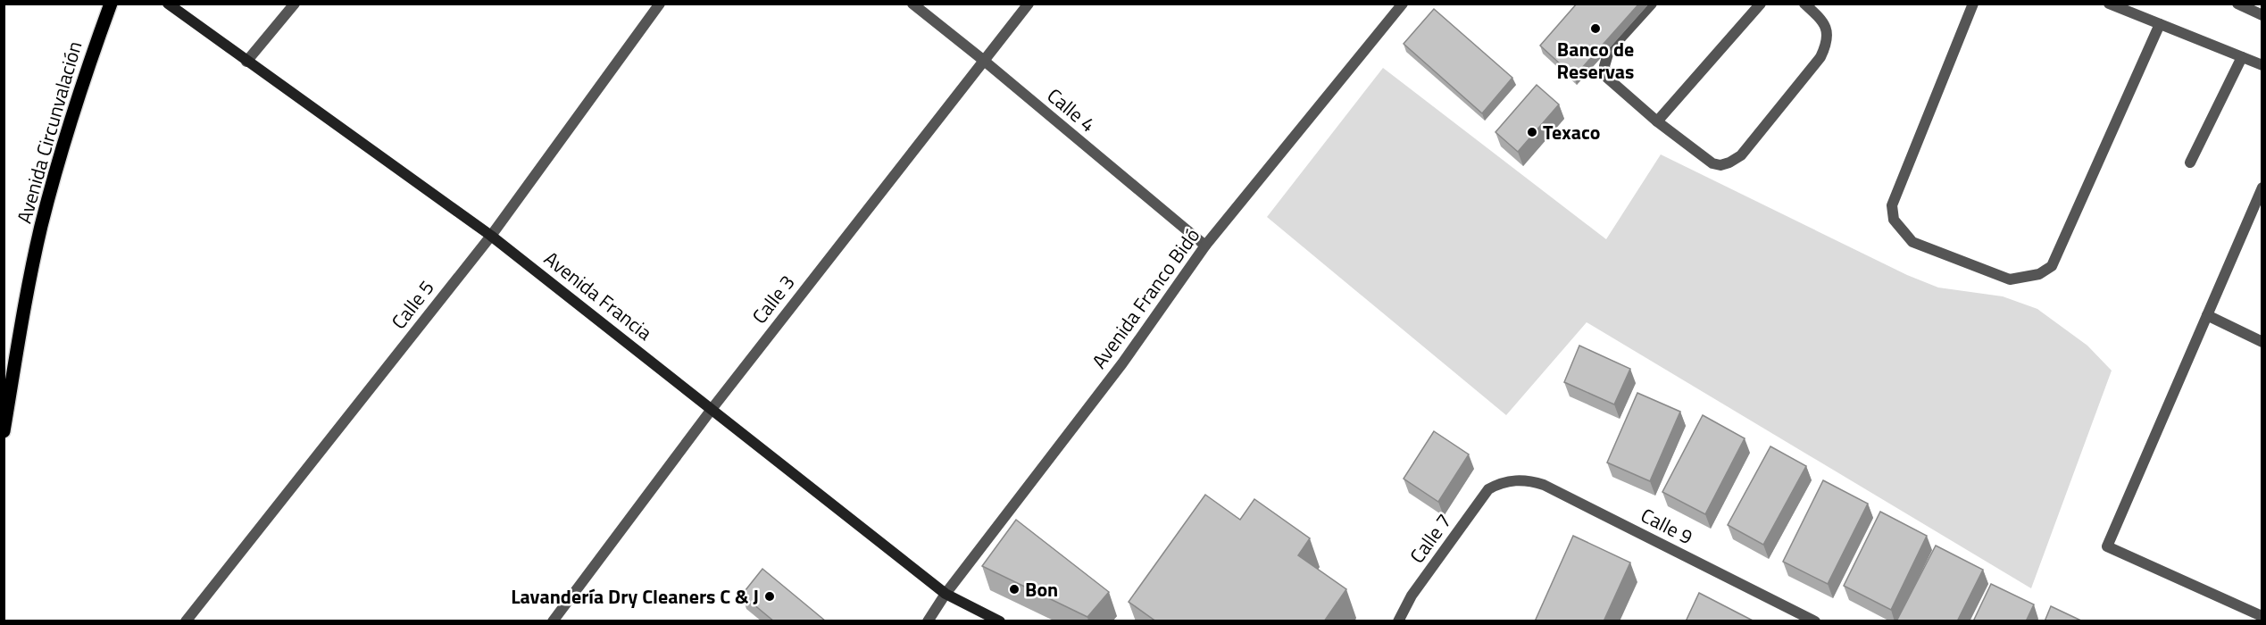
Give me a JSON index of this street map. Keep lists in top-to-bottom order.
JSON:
{
  "streets": {
    "main road": ["Avenida Circunvalación", "Avenida Francia"],
    "street": [
      "Calle 4",
      "Avenida Franco Bidó",
      "Calle 3",
      "Calle 5",
      "Calle 9",
      "Calle 7"
    ]
  },
  "crossings": [
    ["Calle 4", "Avenida Franco Bidó"],
    ["Calle 4", "Calle 3"],
    ["Avenida Francia", "Avenida Franco Bidó"],
    ["Avenida Francia", "Calle 3"],
    ["Avenida Francia", "Calle 5"],
    ["Calle 9", "Calle 7"]
  ],
  "places": [
    "Banco de Reservas",
    "Texaco",
    "Bon",
    "Lavandería Dry Cleaners C & J"
  ]
}
